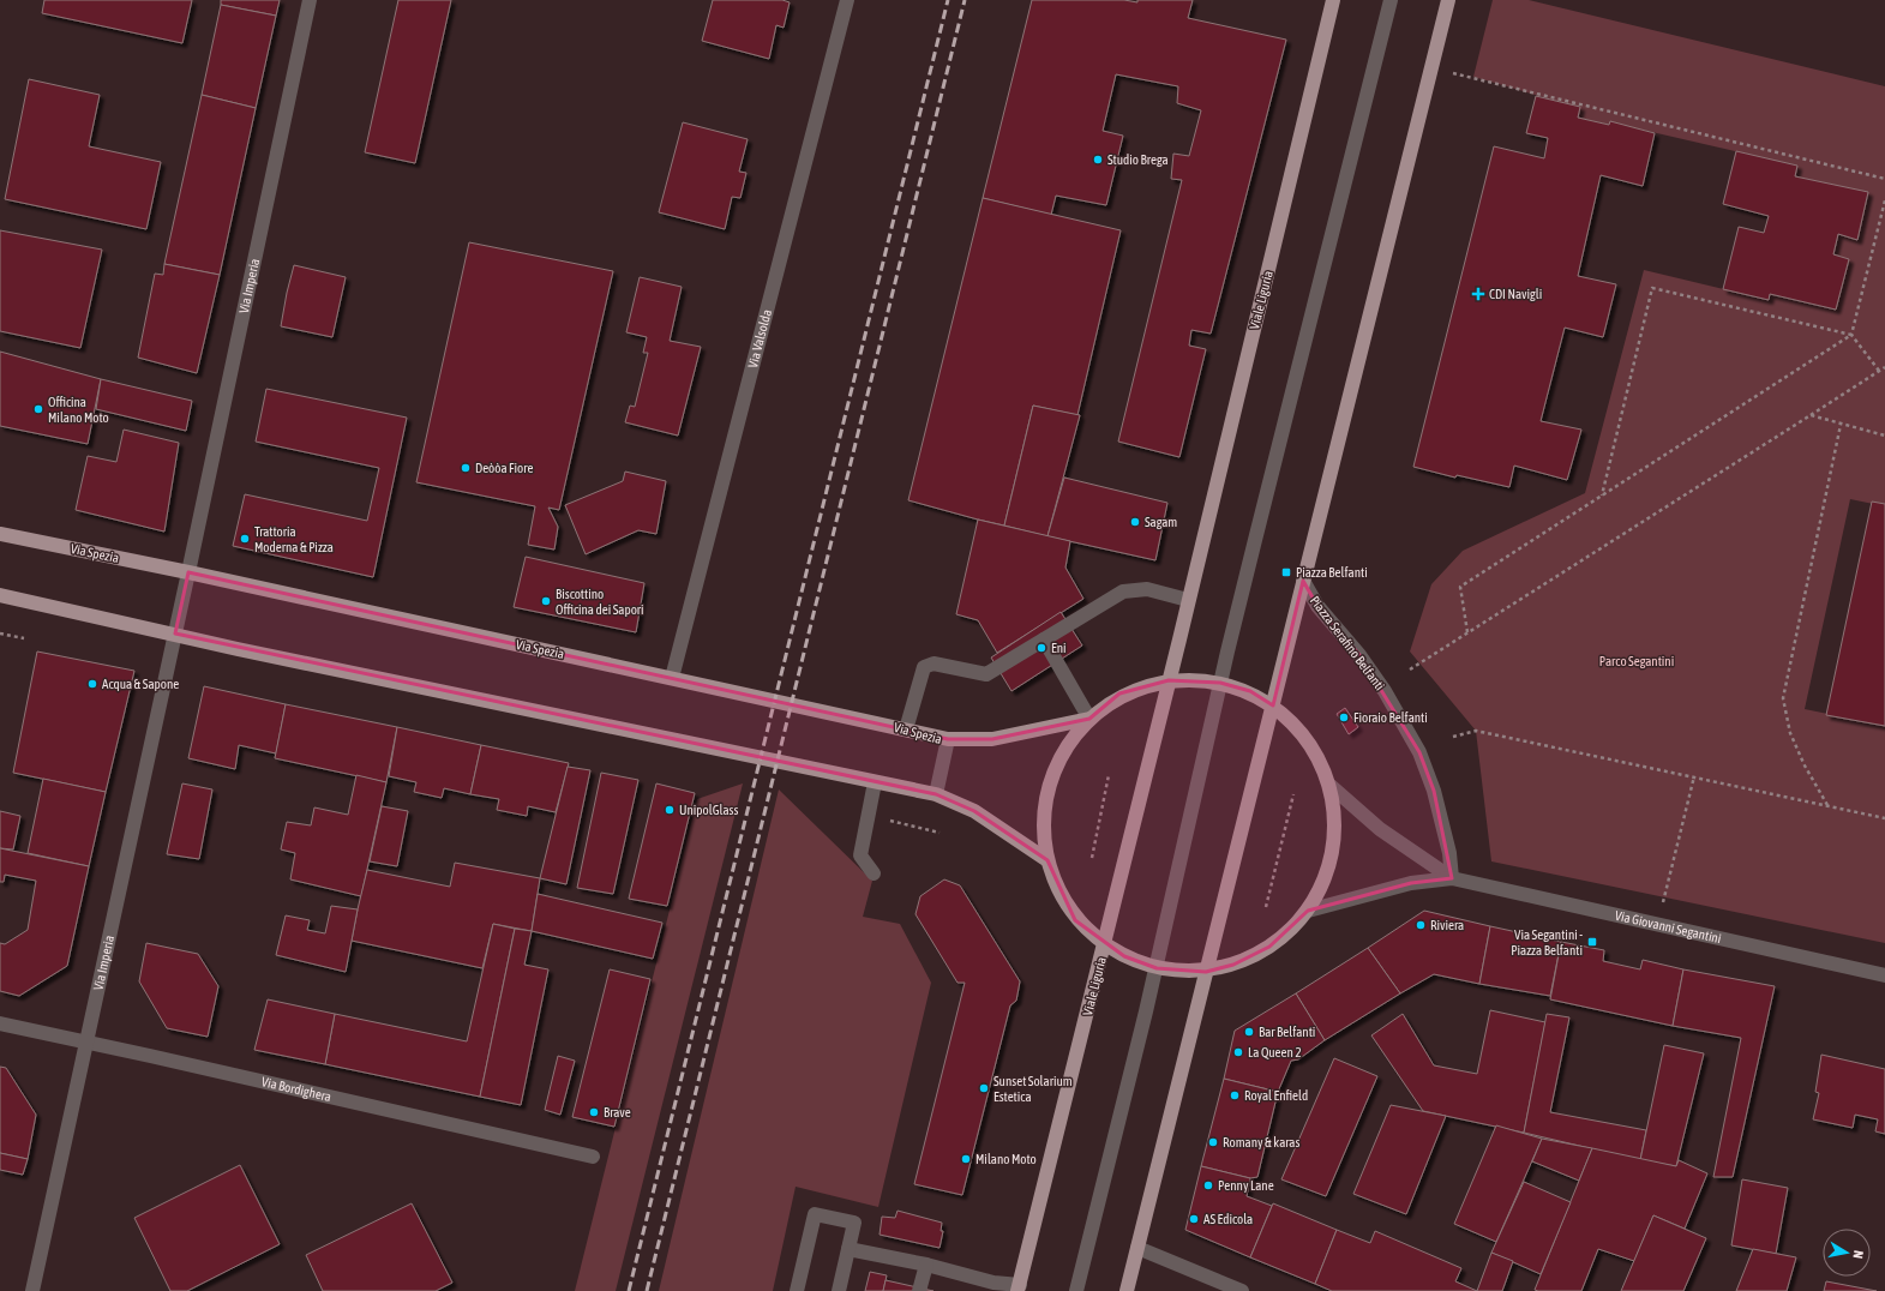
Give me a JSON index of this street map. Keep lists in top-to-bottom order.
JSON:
{
  "streets": {
    "main road": ["Viale Liguria", "Via Spezia", "Piazza Serafino Belfanti"],
    "street": [
      "Via Imperia",
      "Via Valsolda",
      "Via Giovanni Segantini",
      "Via Bordighera"
    ]
  },
  "crossings": [
    ["Via Imperia", "Via Spezia"],
    ["Via Imperia", "Via Bordighera"],
    ["Via Valsolda", "Via Spezia"],
    ["Piazza Serafino Belfanti", "Via Giovanni Segantini"]
  ],
  "parks": ["Parco Segantini"],
  "places": {
    "other": [
      "Studio Brega",
      "Officina Milano Moto",
      "Deòòa Fiore",
      "Sagam",
      "Trattoria Moderna & Pizza",
      "Biscottino Officina dei Sapori",
      "Eni",
      "Acqua & Sapone",
      "Fioraio Belfanti",
      "UnipolGlass",
      "Riviera",
      "Bar Belfanti",
      "La Queen 2",
      "Sunset Solarium Estetica",
      "Royal Enfield",
      "Brave",
      "Romany & karas",
      "Milano Moto",
      "Penny Lane",
      "AS Edicola"
    ],
    "health": ["CDI Navigli"],
    "transit": ["Piazza Belfanti", "Via Segantini - Piazza Belfanti"]
  },
  "north": "right"
}
